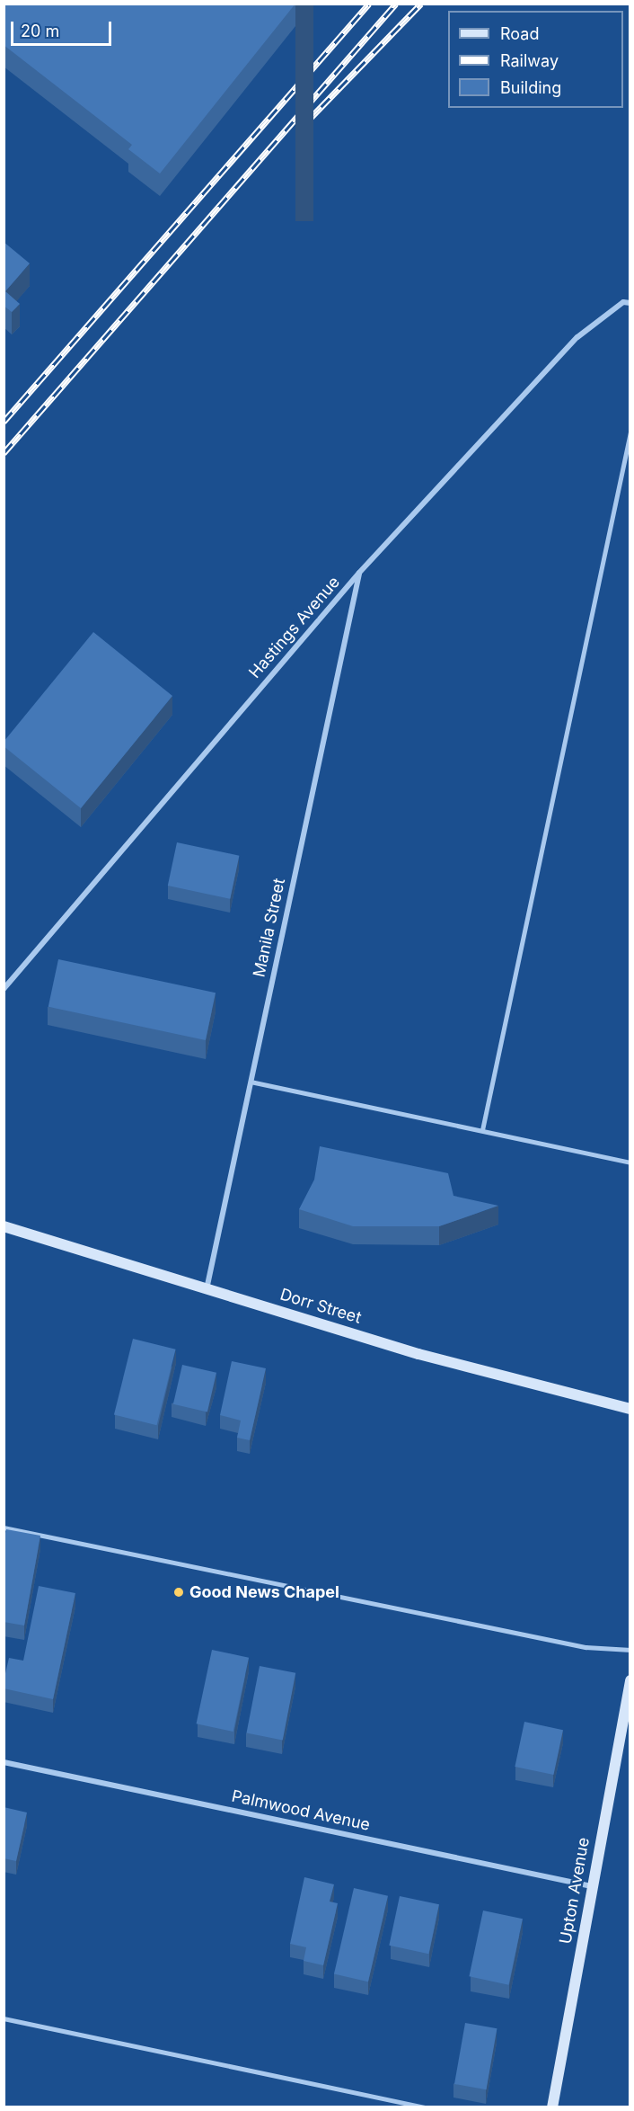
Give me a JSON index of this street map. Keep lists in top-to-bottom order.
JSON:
{
  "streets": {
    "main road": ["Dorr Street", "Upton Avenue"],
    "street": ["Hastings Avenue", "Manila Street", "Palmwood Avenue"]
  },
  "crossings": [
    ["Hastings Avenue", "Manila Street"],
    ["Manila Street", "Dorr Street"],
    ["Palmwood Avenue", "Upton Avenue"]
  ],
  "places": ["Good News Chapel"],
  "legend": ["Road", "Railway", "Building"],
  "scale_bar": "20 m"
}
